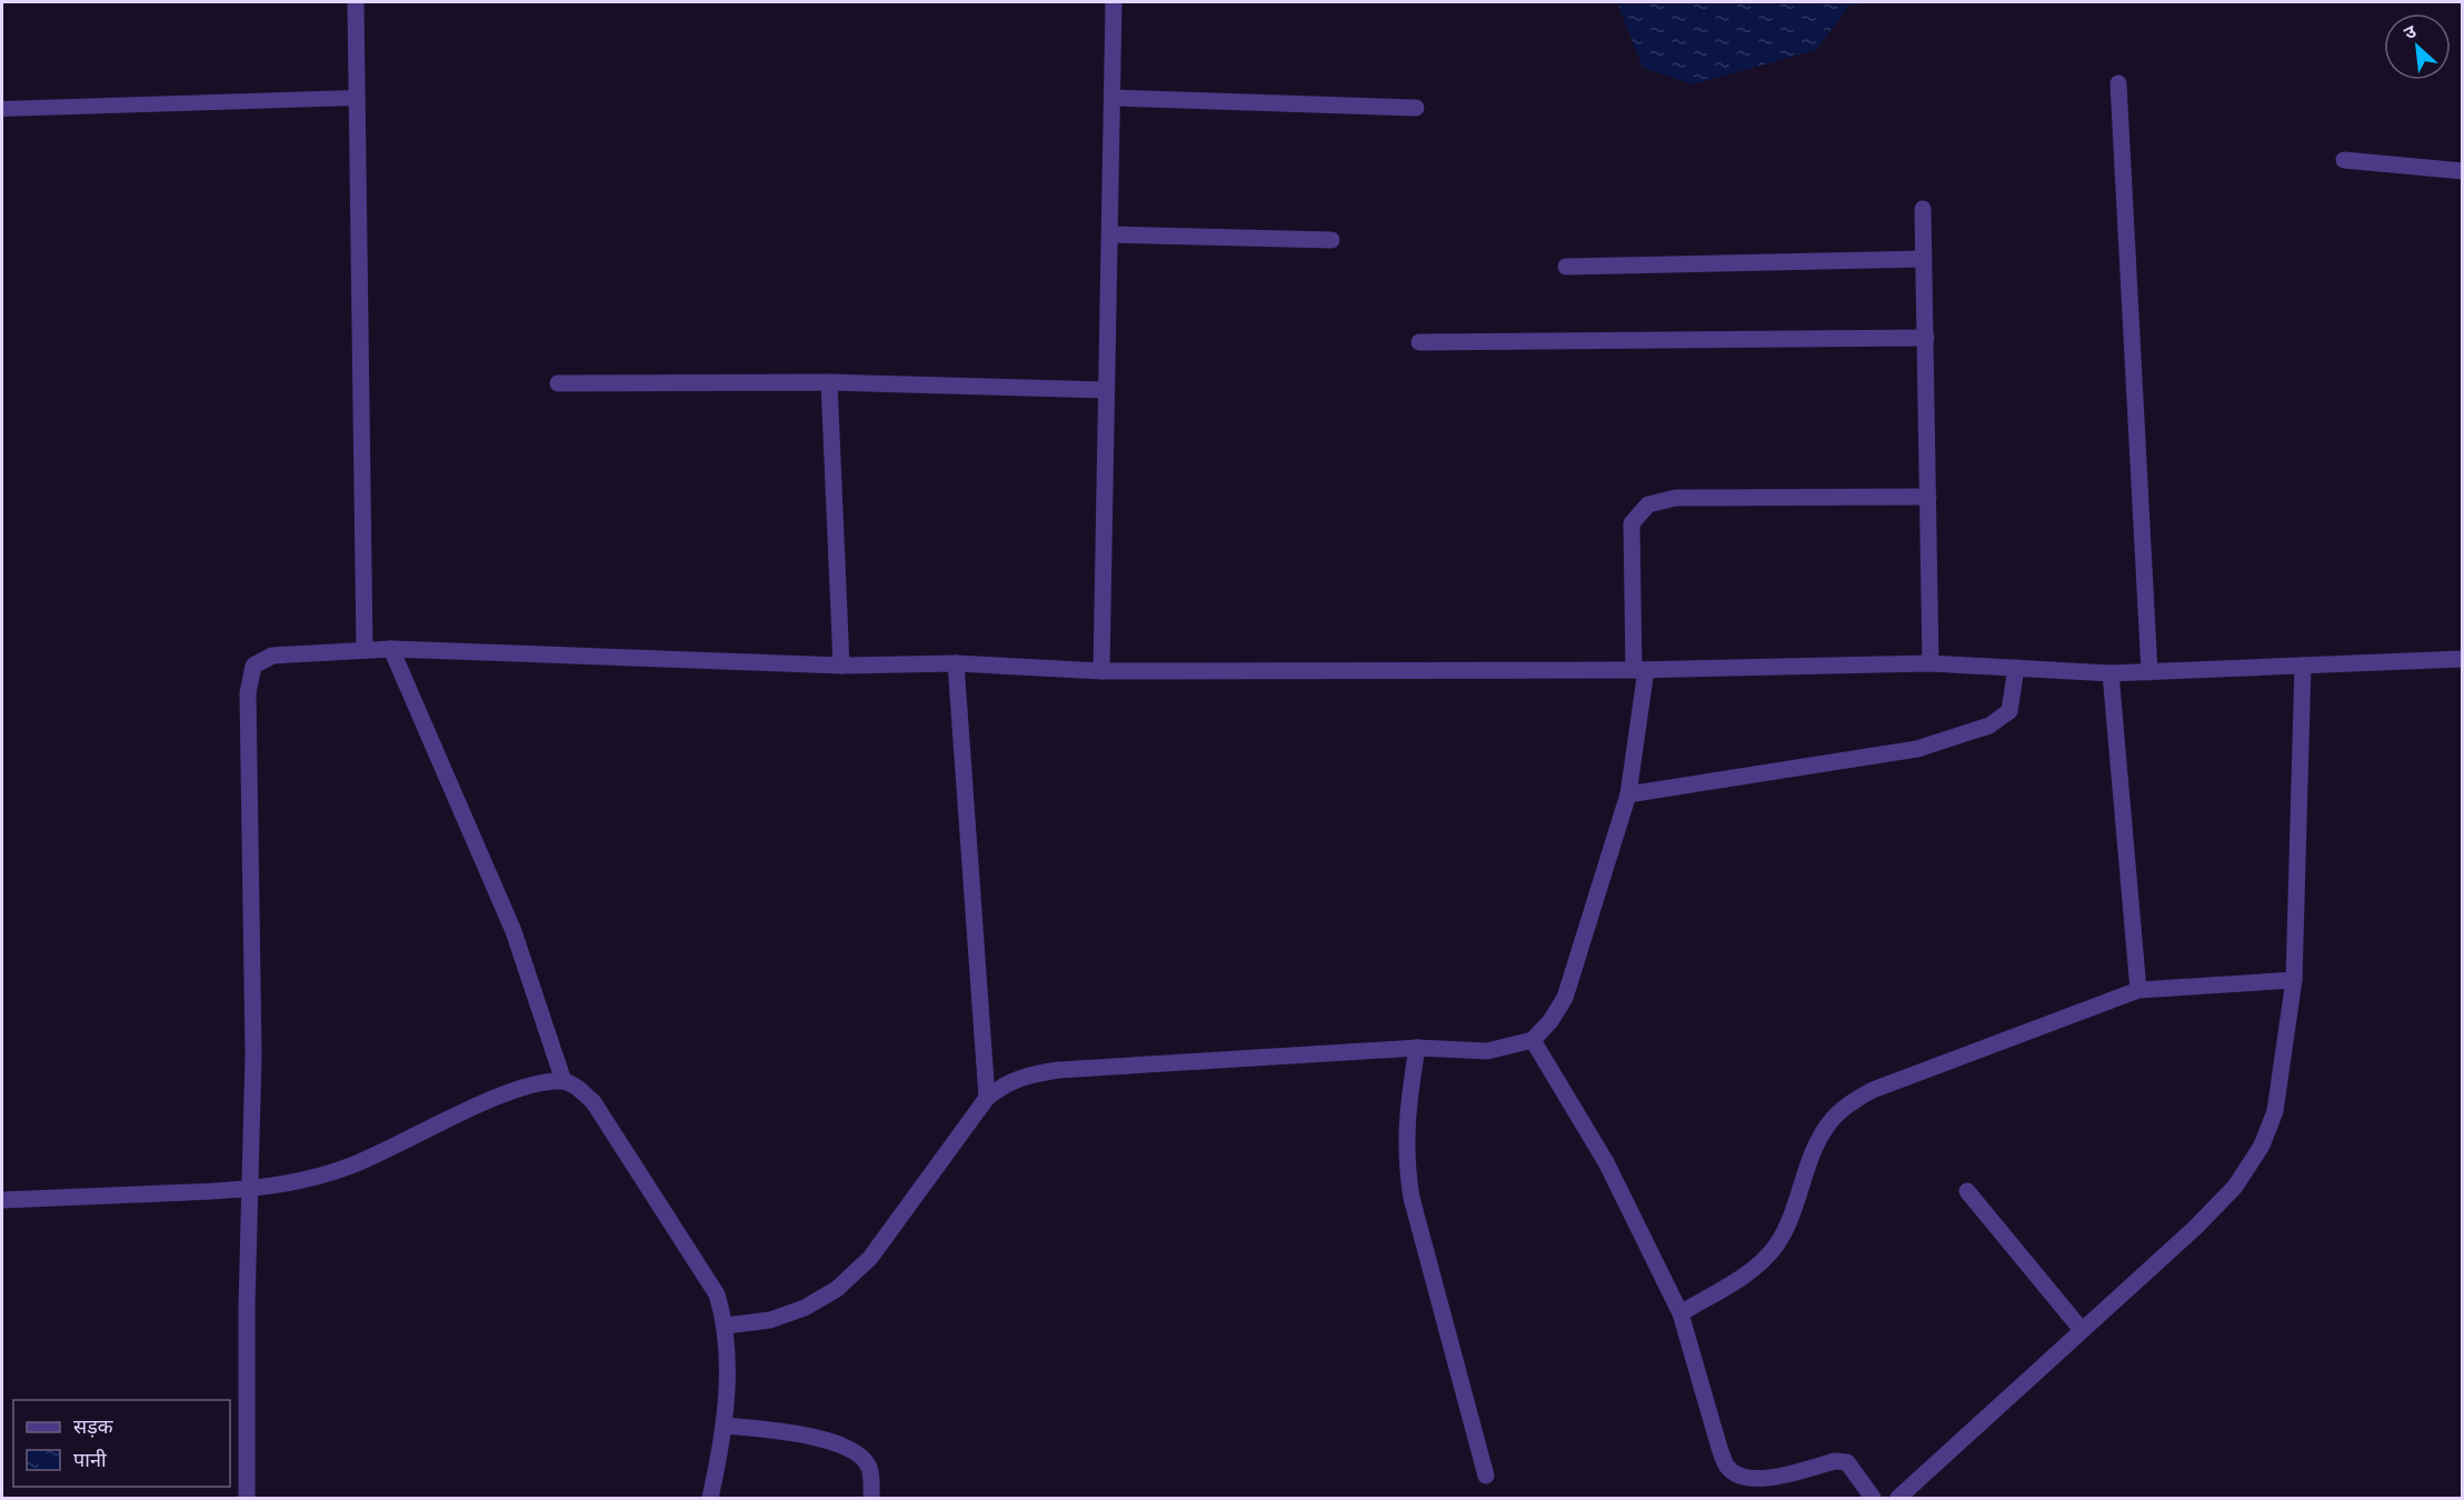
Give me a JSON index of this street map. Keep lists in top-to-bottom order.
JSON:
{
  "legend": ["सड़क", "पानी"],
  "north": "top left"
}
